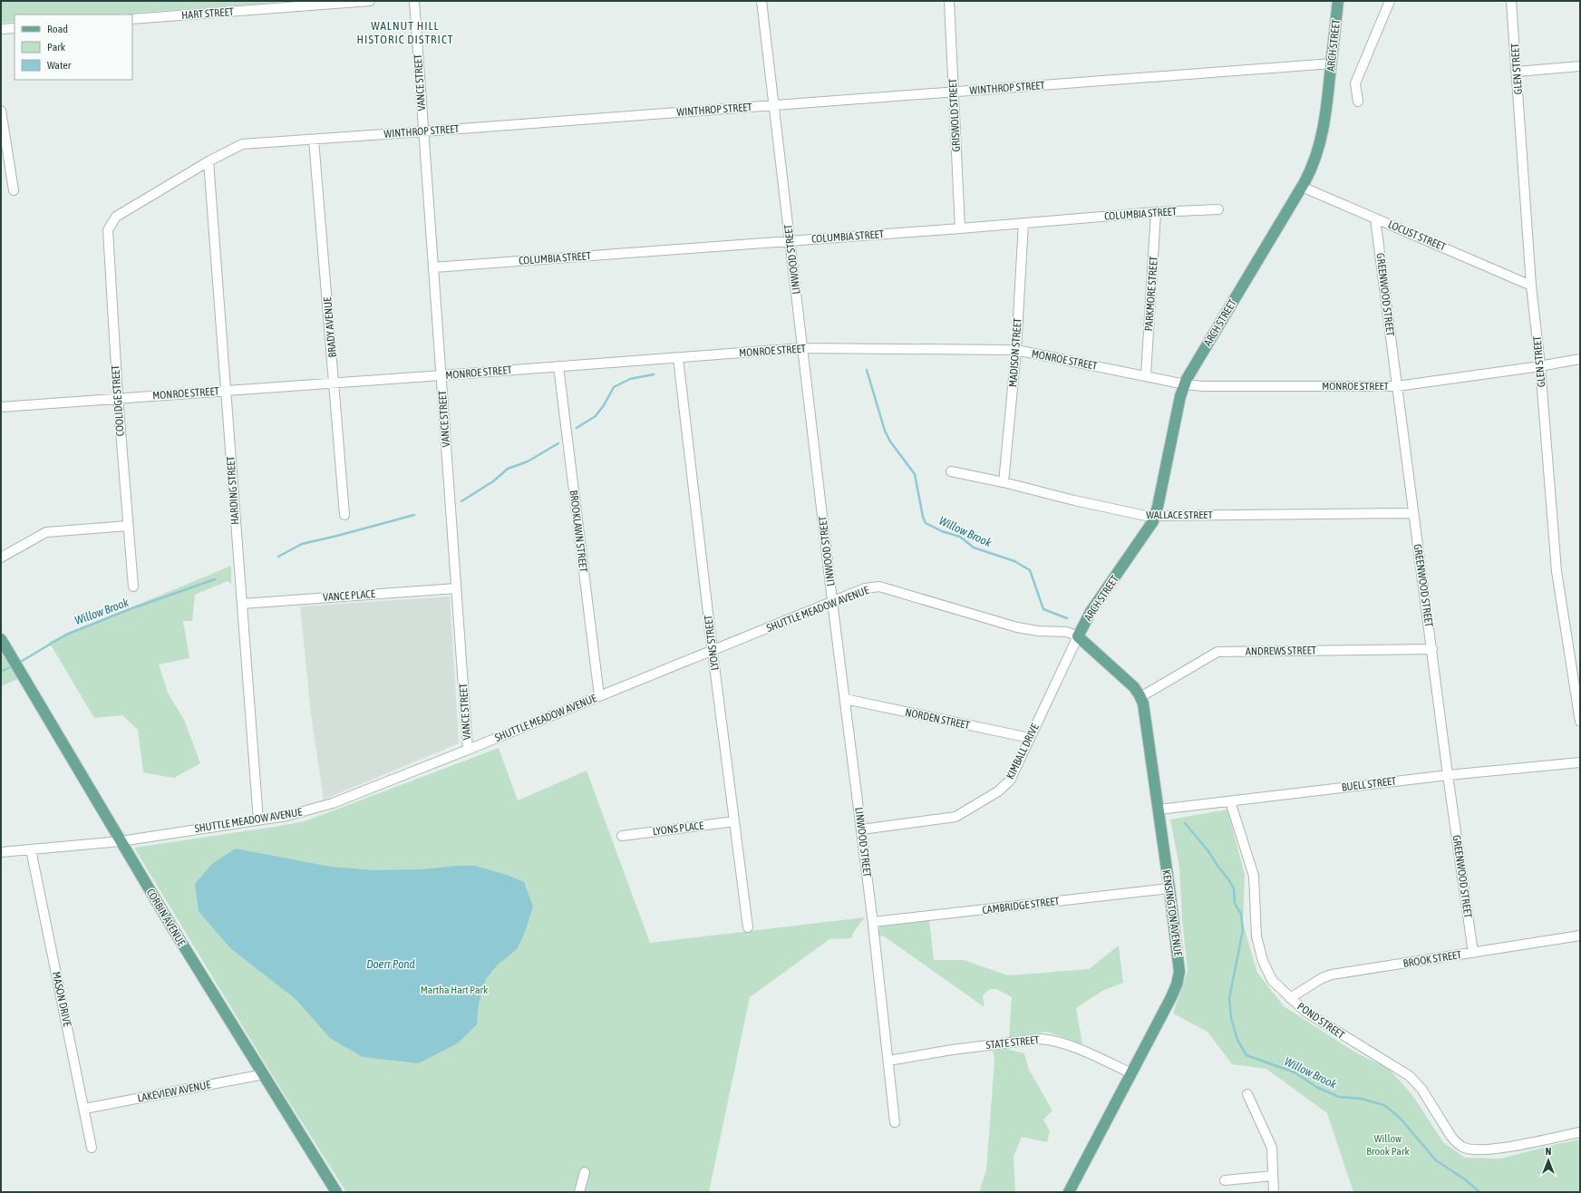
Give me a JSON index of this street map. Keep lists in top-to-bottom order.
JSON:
{
  "streets": {
    "main road": ["ARCH STREET", "KENSINGTON AVENUE", "CORBIN AVENUE"],
    "street": [
      "HART STREET",
      "GLEN STREET",
      "VANCE STREET",
      "WINTHROP STREET",
      "GRISWOLD STREET",
      "COLUMBIA STREET",
      "LOCUST STREET",
      "LINWOOD STREET",
      "PARKMORE STREET",
      "GREENWOOD STREET",
      "BRADY AVENUE",
      "MONROE STREET",
      "MADISON STREET",
      "COOLIDGE STREET",
      "HARDING STREET",
      "WALLACE STREET",
      "BROOKLAWN STREET",
      "VANCE PLACE",
      "SHUTTLE MEADOW AVENUE",
      "LYONS STREET",
      "ANDREWS STREET",
      "NORDEN STREET",
      "KIMBALL DRIVE",
      "BUELL STREET",
      "LYONS PLACE",
      "CAMBRIDGE STREET",
      "BROOK STREET",
      "MASON DRIVE",
      "POND STREET",
      "STATE STREET",
      "LAKEVIEW AVENUE"
    ]
  },
  "crossings": [
    ["ARCH STREET", "WINTHROP STREET"],
    ["ARCH STREET", "LOCUST STREET"],
    ["ARCH STREET", "MONROE STREET"],
    ["ARCH STREET", "WALLACE STREET"],
    ["ARCH STREET", "SHUTTLE MEADOW AVENUE"],
    ["ARCH STREET", "KIMBALL DRIVE"],
    ["ARCH STREET", "KENSINGTON AVENUE"],
    ["GLEN STREET", "LOCUST STREET"],
    ["GLEN STREET", "MONROE STREET"],
    ["VANCE STREET", "WINTHROP STREET"],
    ["VANCE STREET", "COLUMBIA STREET"],
    ["VANCE STREET", "MONROE STREET"],
    ["VANCE STREET", "VANCE PLACE"],
    ["VANCE STREET", "SHUTTLE MEADOW AVENUE"],
    ["WINTHROP STREET", "GRISWOLD STREET"],
    ["WINTHROP STREET", "LINWOOD STREET"],
    ["WINTHROP STREET", "BRADY AVENUE"],
    ["WINTHROP STREET", "COOLIDGE STREET"],
    ["WINTHROP STREET", "HARDING STREET"],
    ["GRISWOLD STREET", "COLUMBIA STREET"],
    ["COLUMBIA STREET", "LINWOOD STREET"],
    ["COLUMBIA STREET", "PARKMORE STREET"],
    ["COLUMBIA STREET", "MADISON STREET"],
    ["LOCUST STREET", "GREENWOOD STREET"],
    ["LINWOOD STREET", "MONROE STREET"],
    ["LINWOOD STREET", "SHUTTLE MEADOW AVENUE"],
    ["LINWOOD STREET", "NORDEN STREET"],
    ["LINWOOD STREET", "KIMBALL DRIVE"],
    ["LINWOOD STREET", "CAMBRIDGE STREET"],
    ["LINWOOD STREET", "STATE STREET"],
    ["PARKMORE STREET", "MONROE STREET"],
    ["GREENWOOD STREET", "MONROE STREET"],
    ["GREENWOOD STREET", "WALLACE STREET"],
    ["GREENWOOD STREET", "ANDREWS STREET"],
    ["GREENWOOD STREET", "BUELL STREET"],
    ["GREENWOOD STREET", "BROOK STREET"],
    ["BRADY AVENUE", "MONROE STREET"],
    ["MONROE STREET", "MADISON STREET"],
    ["MONROE STREET", "COOLIDGE STREET"],
    ["MONROE STREET", "HARDING STREET"],
    ["MONROE STREET", "BROOKLAWN STREET"],
    ["MONROE STREET", "LYONS STREET"],
    ["MADISON STREET", "WALLACE STREET"],
    ["HARDING STREET", "VANCE PLACE"],
    ["HARDING STREET", "SHUTTLE MEADOW AVENUE"],
    ["BROOKLAWN STREET", "SHUTTLE MEADOW AVENUE"],
    ["SHUTTLE MEADOW AVENUE", "LYONS STREET"],
    ["SHUTTLE MEADOW AVENUE", "KIMBALL DRIVE"],
    ["SHUTTLE MEADOW AVENUE", "KENSINGTON AVENUE"],
    ["SHUTTLE MEADOW AVENUE", "CORBIN AVENUE"],
    ["SHUTTLE MEADOW AVENUE", "MASON DRIVE"],
    ["LYONS STREET", "LYONS PLACE"],
    ["ANDREWS STREET", "KENSINGTON AVENUE"],
    ["NORDEN STREET", "KIMBALL DRIVE"],
    ["KIMBALL DRIVE", "KENSINGTON AVENUE"],
    ["BUELL STREET", "KENSINGTON AVENUE"],
    ["BUELL STREET", "POND STREET"],
    ["CAMBRIDGE STREET", "KENSINGTON AVENUE"],
    ["KENSINGTON AVENUE", "STATE STREET"],
    ["CORBIN AVENUE", "LAKEVIEW AVENUE"],
    ["BROOK STREET", "POND STREET"],
    ["MASON DRIVE", "LAKEVIEW AVENUE"]
  ],
  "districts": ["WALNUT HILL HISTORIC DISTRICT"],
  "water": ["Willow Brook", "Doerr Pond"],
  "parks": ["Martha Hart Park", "Willow Brook Park"],
  "legend": ["Road", "Park", "Water"],
  "north": "top"
}
